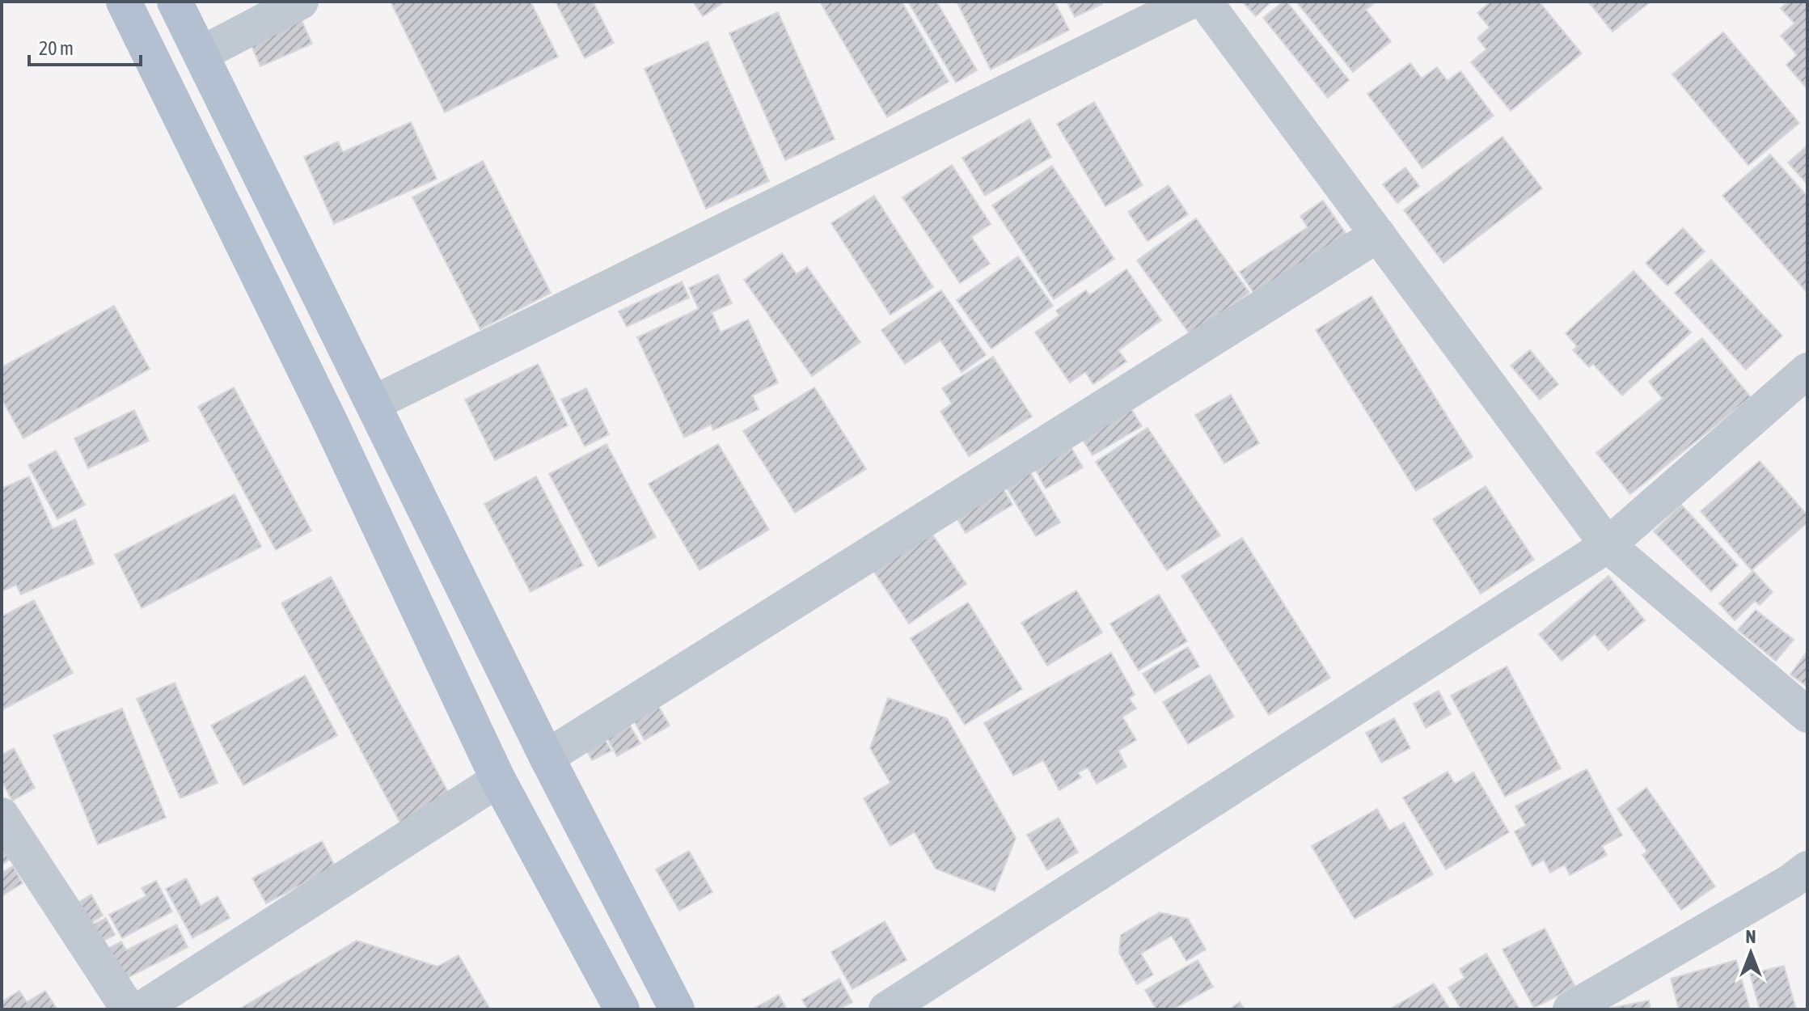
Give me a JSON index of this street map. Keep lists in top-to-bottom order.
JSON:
{
  "scale_bar": "20 m",
  "north": "top"
}
